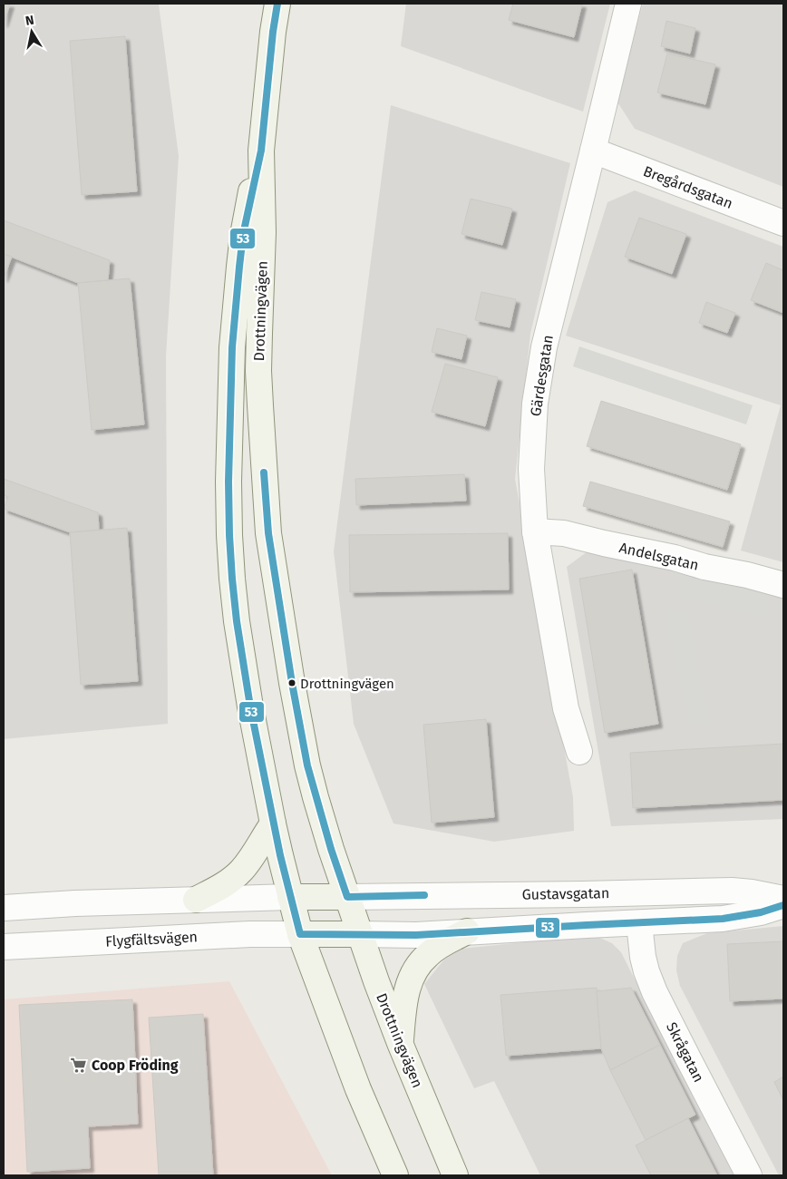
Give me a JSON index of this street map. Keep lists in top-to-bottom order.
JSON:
{
  "streets": {
    "main road": ["Drottningvägen"],
    "street": [
      "Bregårdsgatan",
      "Gärdesgatan",
      "Andelsgatan",
      "Gustavsgatan",
      "Flygfältsvägen",
      "Skrågatan"
    ]
  },
  "crossings": [
    ["Bregårdsgatan", "Gärdesgatan"],
    ["Drottningvägen", "Gustavsgatan"],
    ["Drottningvägen", "Flygfältsvägen"],
    ["Gärdesgatan", "Andelsgatan"],
    ["Gustavsgatan", "Skrågatan"]
  ],
  "places": {
    "other": ["Drottningvägen"],
    "supermarket": ["Coop Fröding"]
  },
  "lines": ["transit line 53"],
  "north": "top"
}
